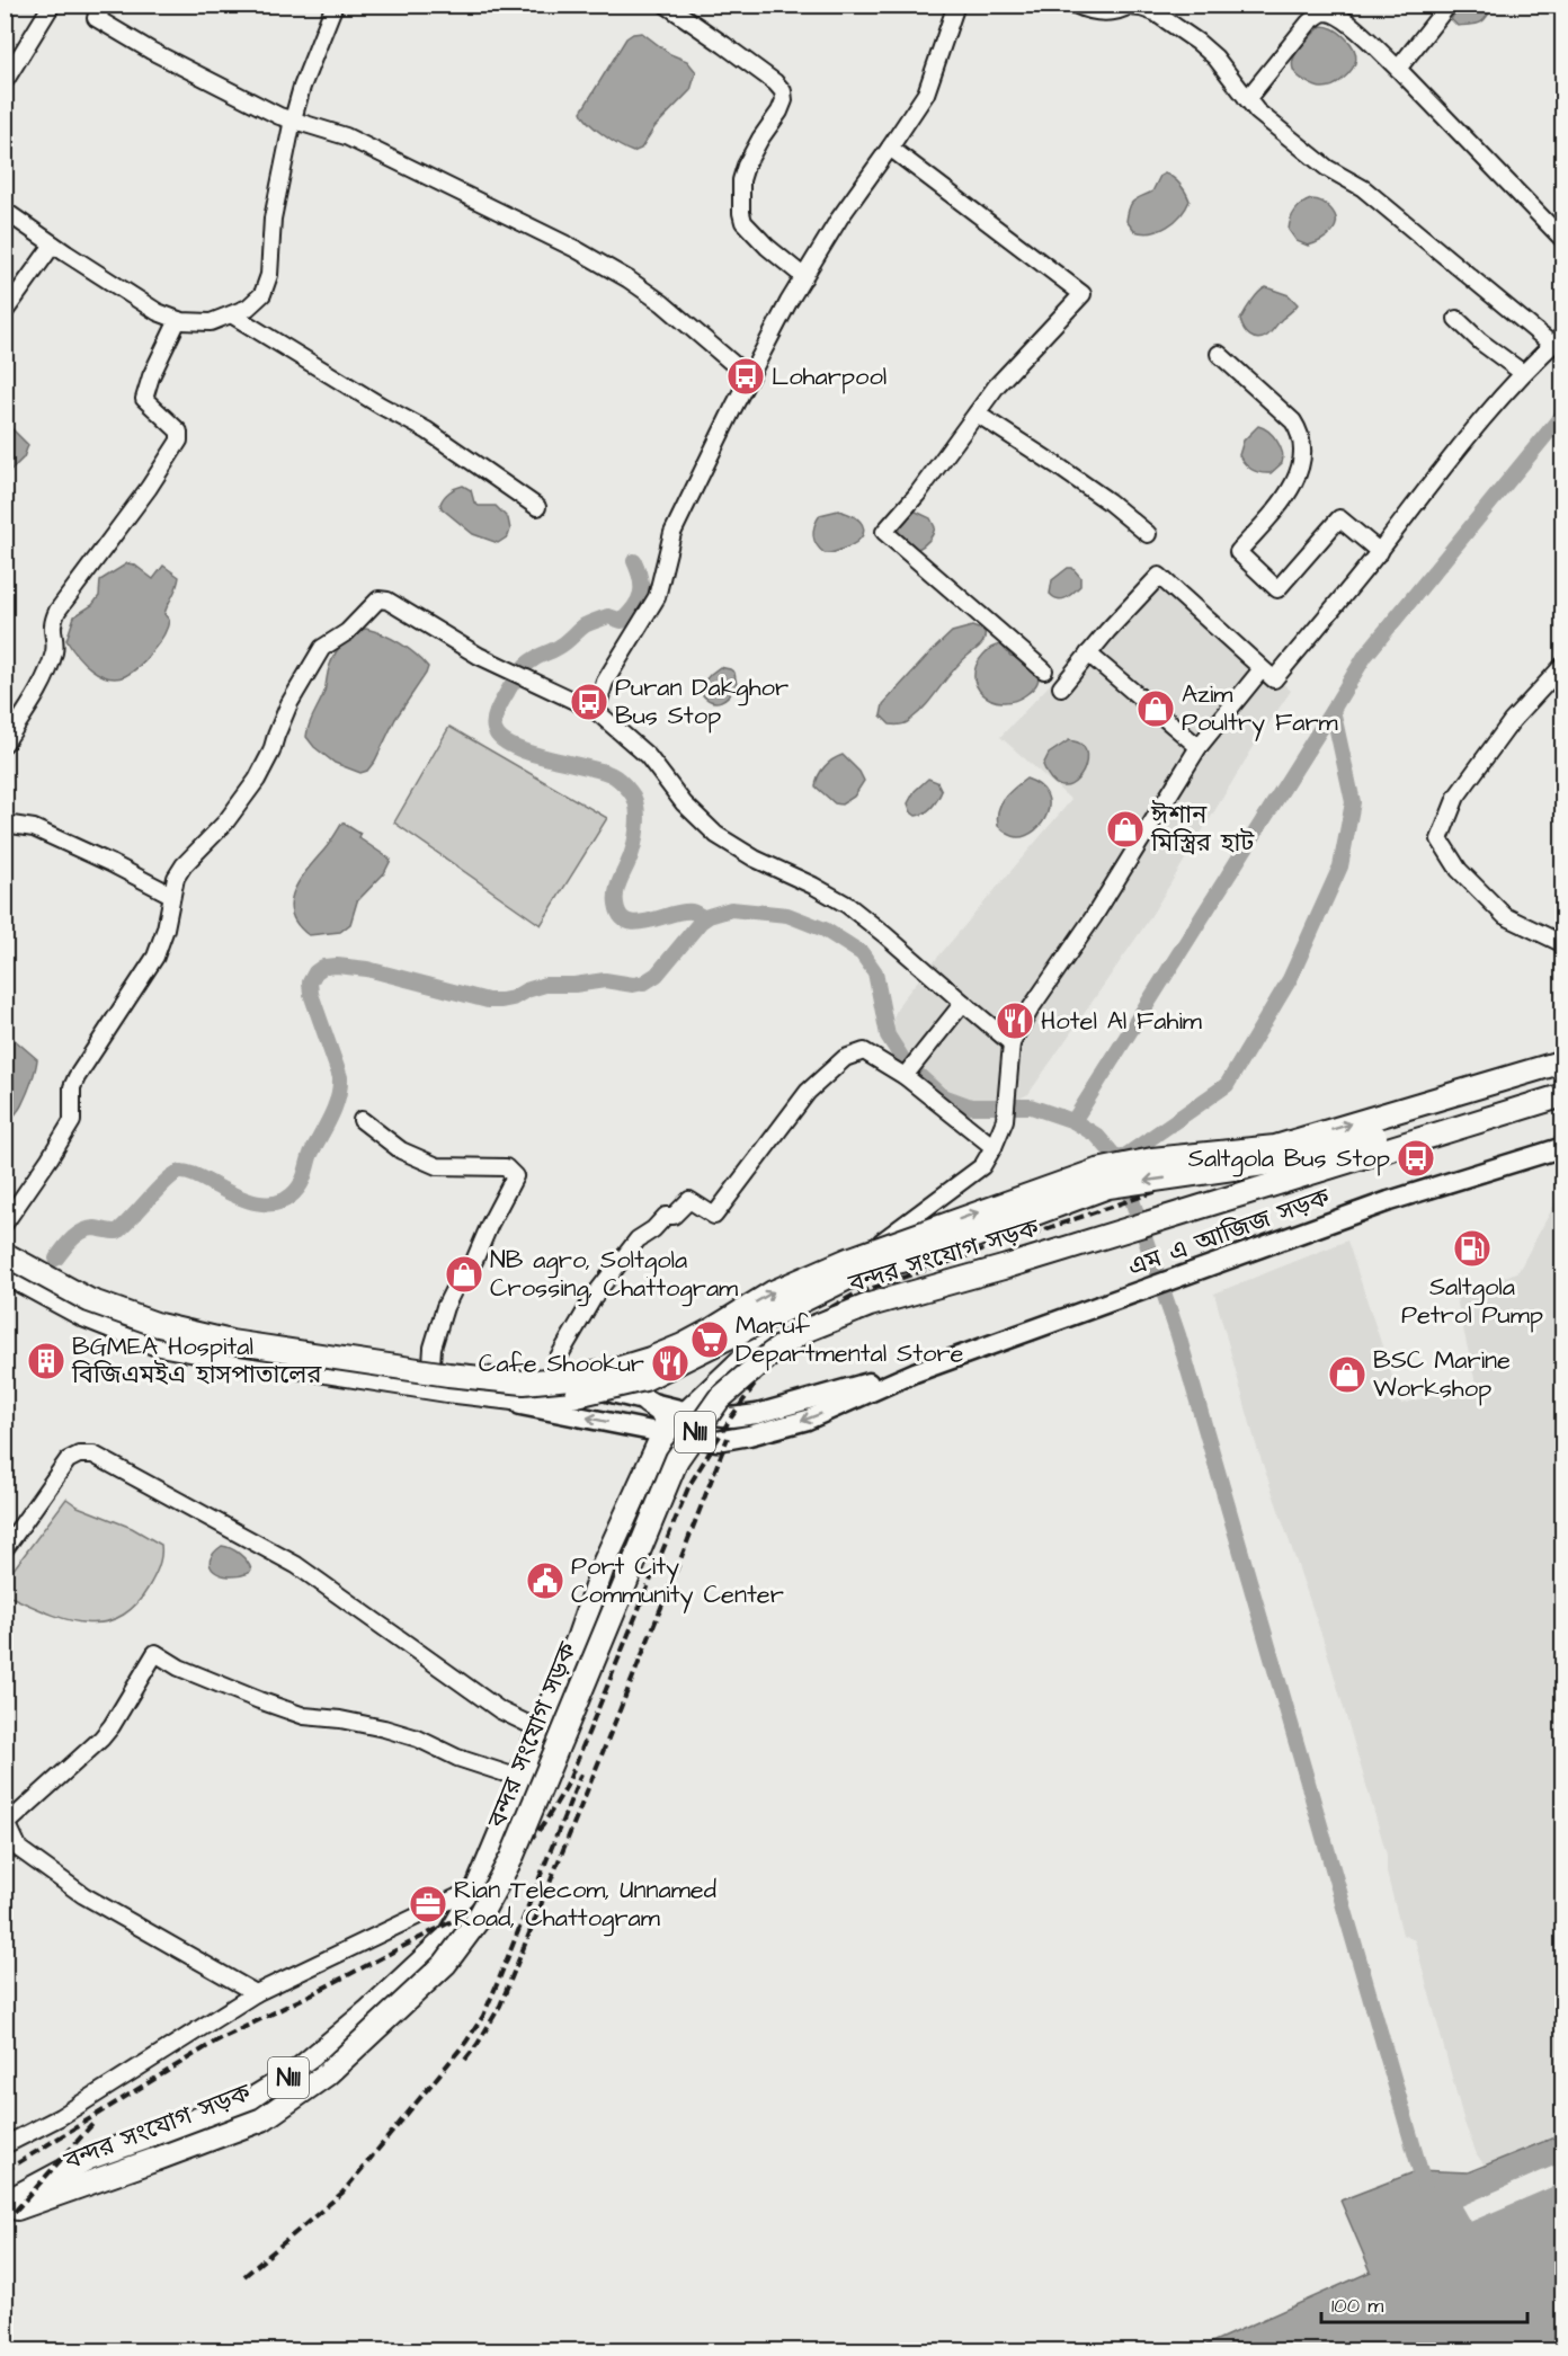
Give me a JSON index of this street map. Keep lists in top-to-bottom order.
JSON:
{
  "streets": {
    "highway": ["বন্দর সংযোগ সড়ক", "N111"],
    "main road": ["এম এ আজিজ সড়ক"]
  },
  "crossings": [
    ["এম এ আজিজ সড়ক", "N111"]
  ],
  "places": {
    "bus stop": ["Loharpool", "Puran Dakghor Bus Stop", "Saltgola Bus Stop"],
    "shop": [
      "Azim Poultry Farm",
      "ঈশান মিস্ত্রির হাট",
      "NB agro, Soltgola Crossing, Chattogram",
      "BSC Marine Workshop"
    ],
    "restaurant": ["Hotel Al Fahim", "Cafe Shookur"],
    "fuel station": ["Saltgola Petrol Pump"],
    "supermarket": ["Maruf Departmental Store"],
    "building": ["BGMEA Hospital বিজিএমইএ হাসপাতালের"],
    "public building": ["Port City Community Center"],
    "office": ["Rian Telecom, Unnamed Road, Chattogram"]
  },
  "scale_bar": "100 m"
}
